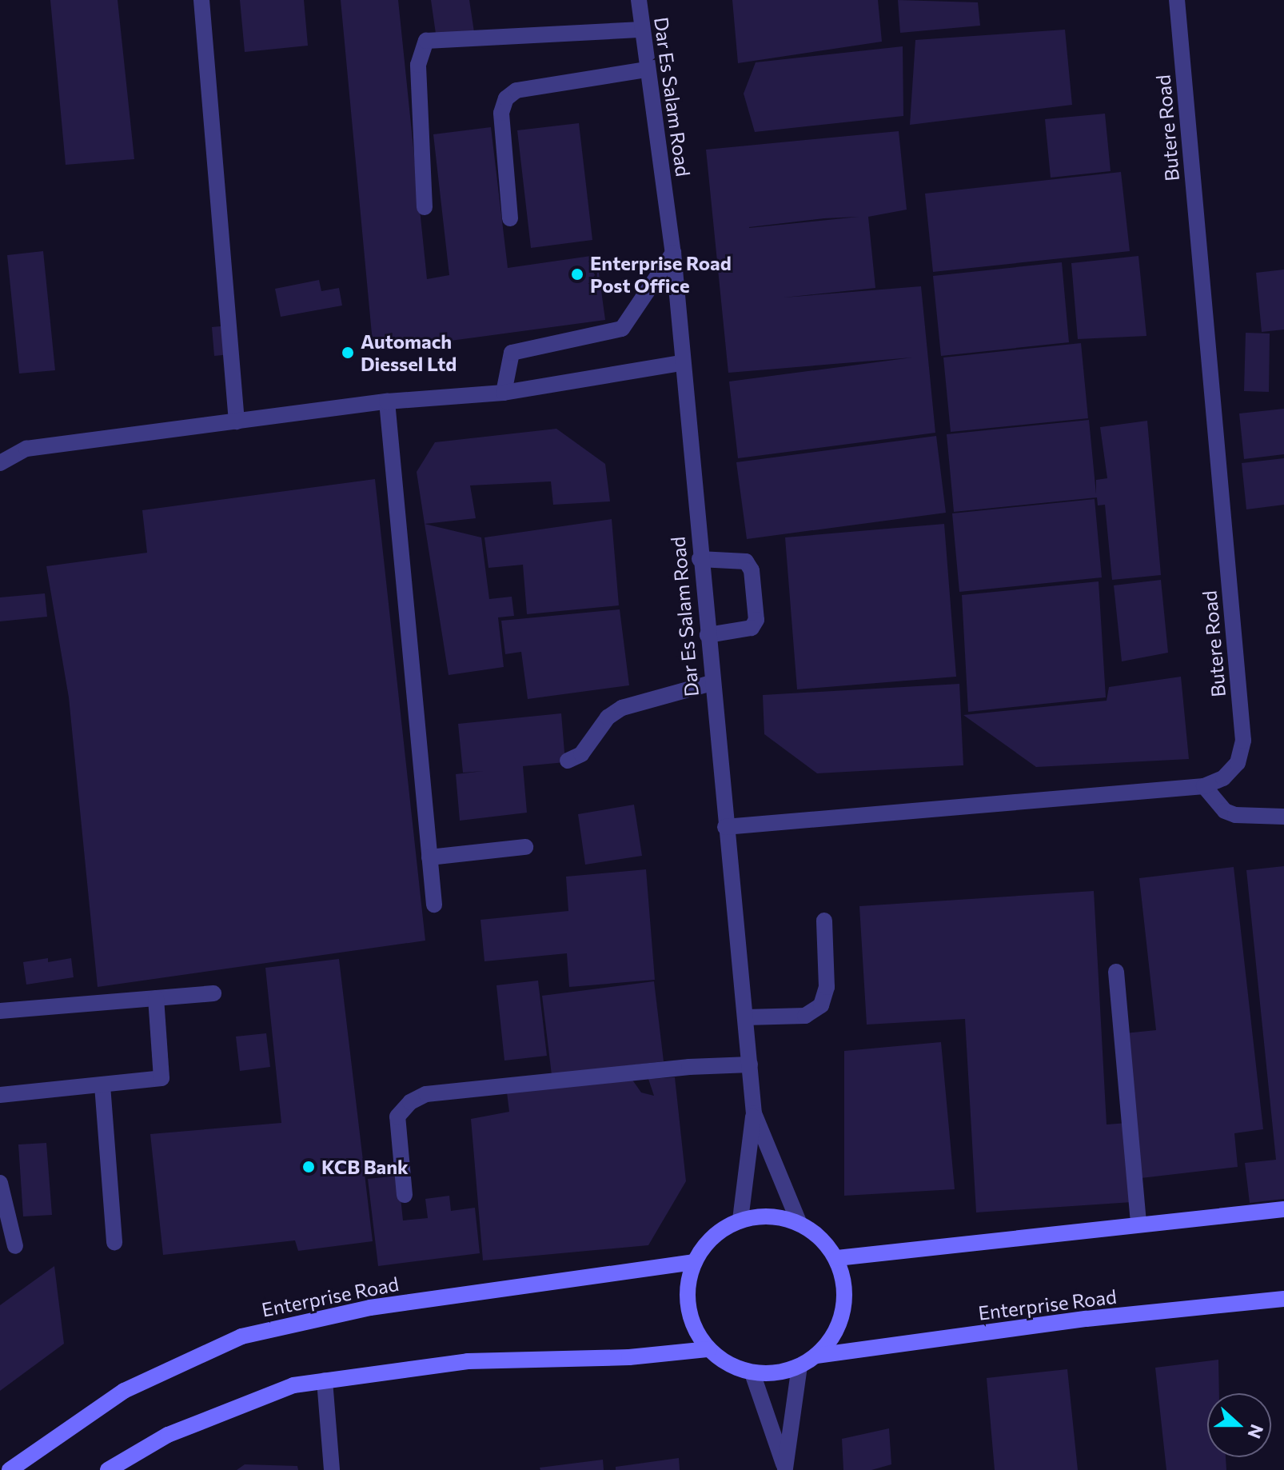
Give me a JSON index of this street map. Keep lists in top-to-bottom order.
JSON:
{
  "streets": {
    "main road": ["Enterprise Road"],
    "street": ["Dar Es Salam Road", "Butere Road"]
  },
  "crossings": [
    ["Dar Es Salam Road", "Butere Road"],
    ["Dar Es Salam Road", "Enterprise Road"]
  ],
  "places": ["Enterprise Road Post Office", "Automach Diessel Ltd", "KCB Bank"],
  "north": "right"
}
